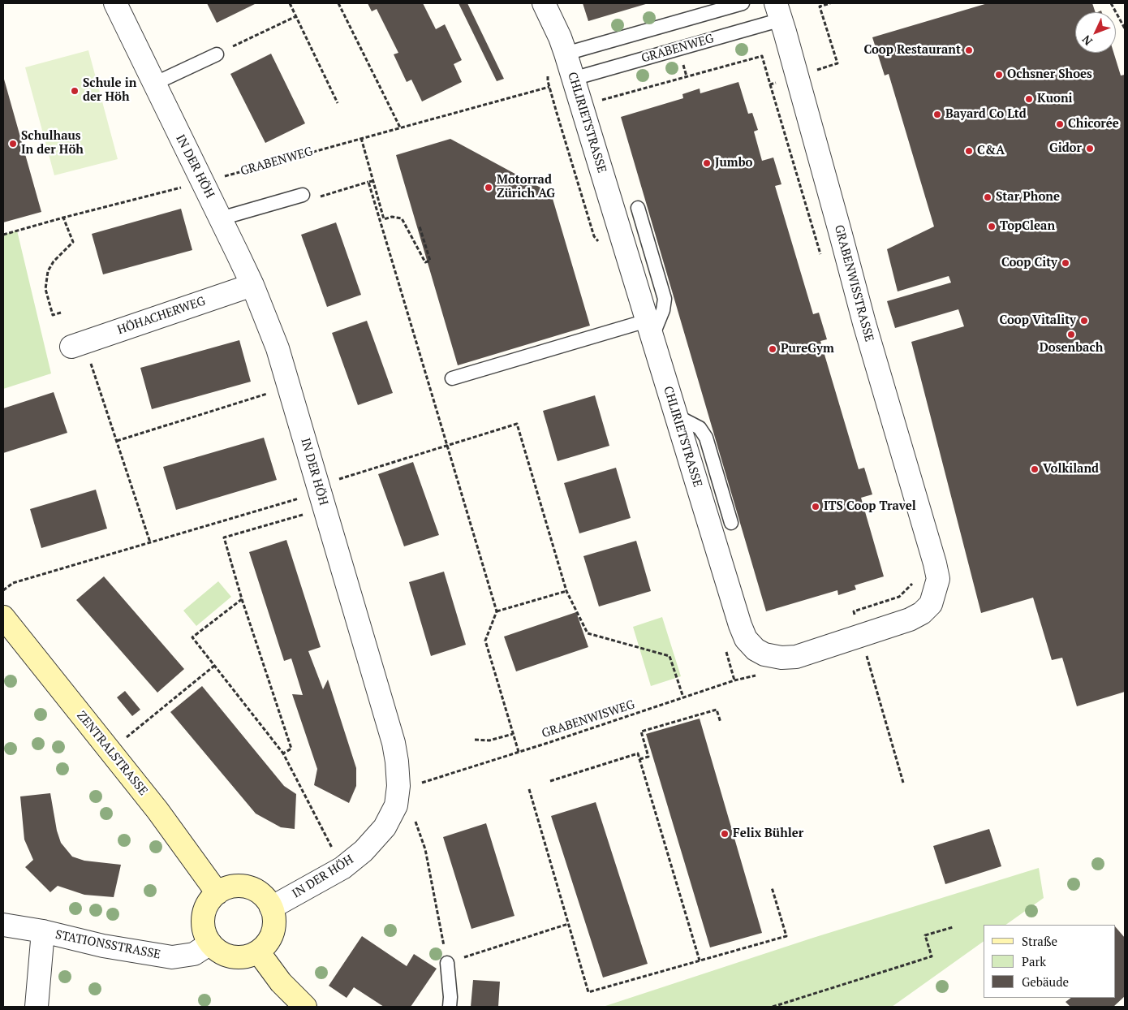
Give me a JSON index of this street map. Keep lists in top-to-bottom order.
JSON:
{
  "streets": {
    "main road": ["ZENTRALSTRASSE"],
    "street": [
      "CHLIRIETSTRASSE",
      "IN DER HÖH",
      "GRABENWISSTRASSE",
      "HÖHACHERWEG",
      "STATIONSSTRASSE"
    ],
    "lane": ["GRABENWEG"],
    "path": ["GRABENWISWEG"]
  },
  "crossings": [
    ["GRABENWEG", "CHLIRIETSTRASSE"],
    ["GRABENWEG", "IN DER HÖH"],
    ["GRABENWEG", "GRABENWISSTRASSE"],
    ["CHLIRIETSTRASSE", "GRABENWISSTRASSE"],
    ["IN DER HÖH", "HÖHACHERWEG"],
    ["IN DER HÖH", "ZENTRALSTRASSE"],
    ["IN DER HÖH", "STATIONSSTRASSE"],
    ["ZENTRALSTRASSE", "STATIONSSTRASSE"]
  ],
  "places": [
    "Coop Restaurant",
    "Ochsner Shoes",
    "Schule in der Höh",
    "Kuoni",
    "Bayard Co Ltd",
    "Chicorée",
    "Schulhaus In der Höh",
    "Gidor",
    "C&A",
    "Jumbo",
    "Motorrad Zürich AG",
    "Star Phone",
    "TopClean",
    "Coop City",
    "Coop Vitality",
    "Dosenbach",
    "PureGym",
    "Volkiland",
    "ITS Coop Travel",
    "Felix Bühler"
  ],
  "legend": ["Straße", "Park", "Gebäude"],
  "north": "bottom left"
}
